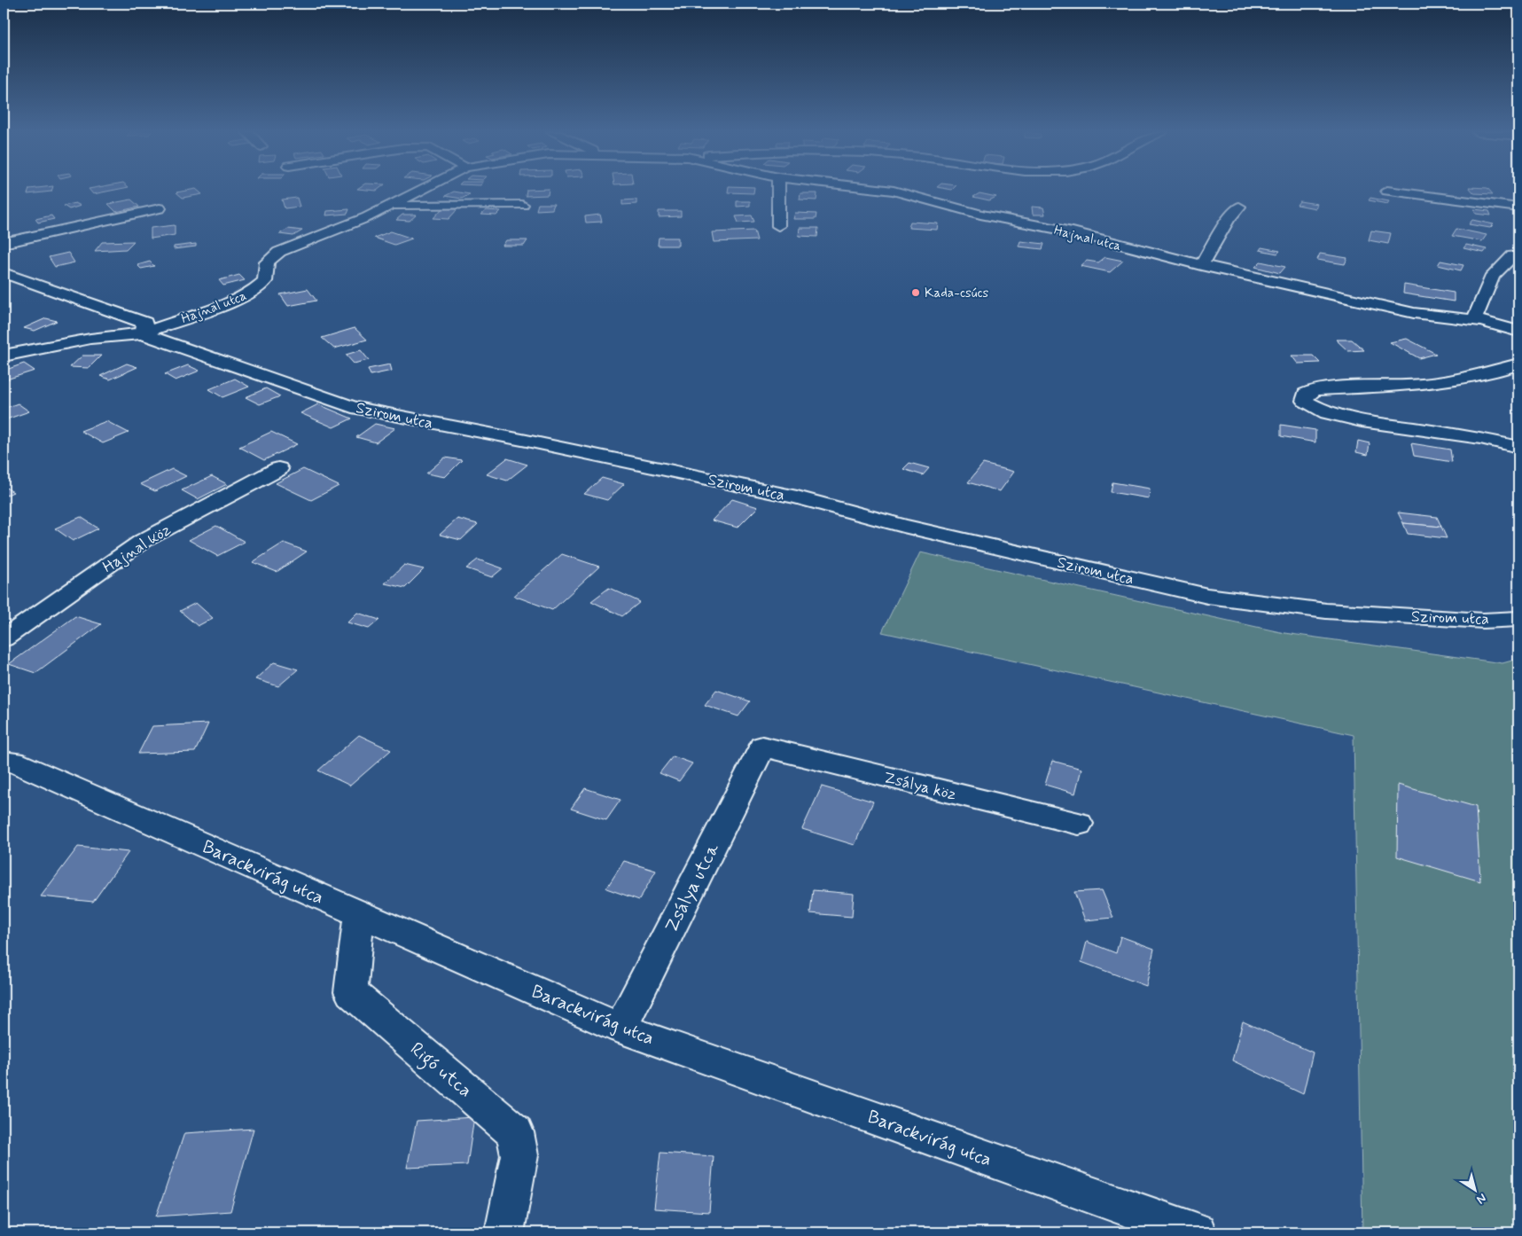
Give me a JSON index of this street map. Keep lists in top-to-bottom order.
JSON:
{
  "streets": {
    "street": [
      "Hajnal utca",
      "Szirom utca",
      "Hajnal köz",
      "Zsálya köz",
      "Barackvirág utca",
      "Zsálya utca",
      "Rigó utca"
    ]
  },
  "crossings": [
    ["Hajnal utca", "Szirom utca"],
    ["Zsálya köz", "Zsálya utca"],
    ["Barackvirág utca", "Zsálya utca"],
    ["Barackvirág utca", "Rigó utca"]
  ],
  "places": ["Kada-csúcs"],
  "north": "bottom right"
}
